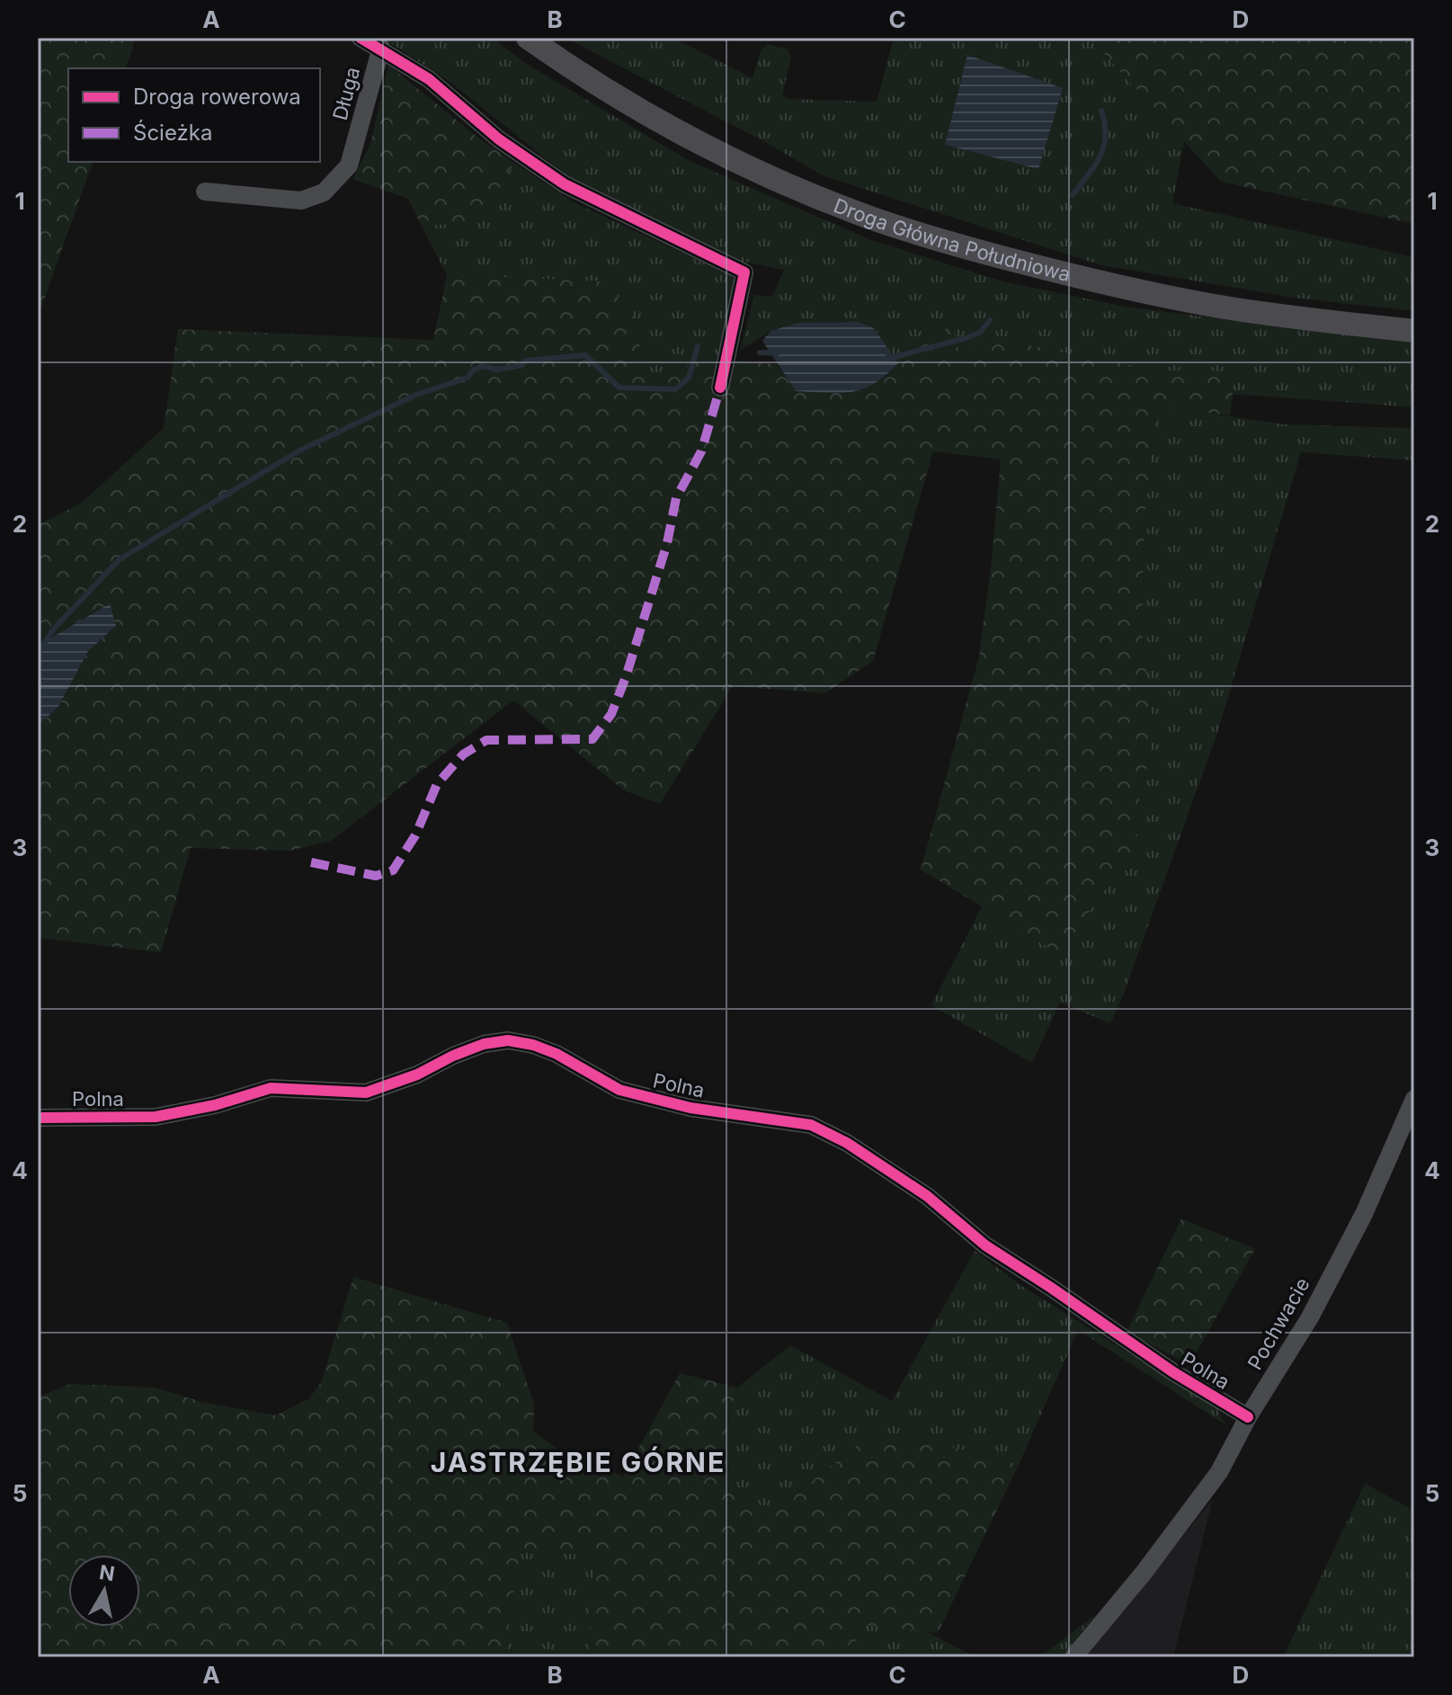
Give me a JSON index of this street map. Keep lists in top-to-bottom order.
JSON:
{
  "streets": {
    "main road": ["Droga Główna Południowa"],
    "street": ["Długa", "Polna", "Pochwacie"]
  },
  "crossings": [
    ["Polna", "Pochwacie"]
  ],
  "districts": ["JASTRZĘBIE GÓRNE"],
  "legend": ["Droga rowerowa", "Ścieżka"],
  "north": "top",
  "grid": {
    "columns": [
      "A",
      "B",
      "C",
      "D"
    ],
    "rows": [
      "1",
      "2",
      "3",
      "4",
      "5"
    ]
  }
}
